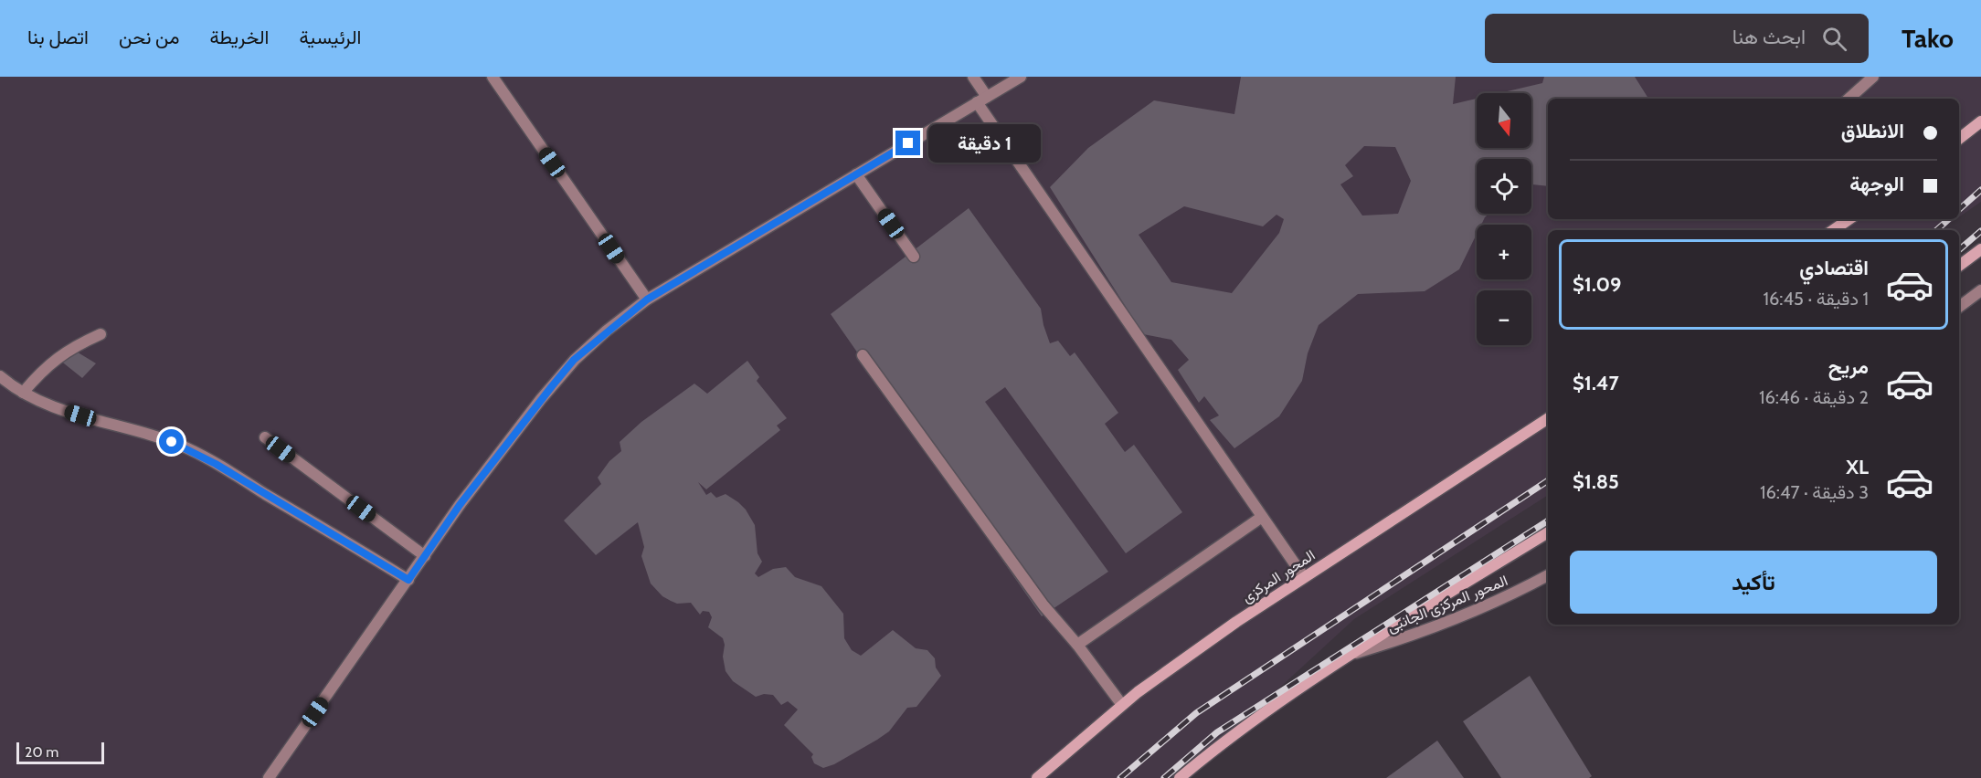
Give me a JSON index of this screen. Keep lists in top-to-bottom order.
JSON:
{
  "streets": {
    "main road": ["المحور المركزى"],
    "street": ["المحور المركزى الجانبى"]
  },
  "scale_bar": "20 m",
  "north": "bottom",
  "page": {
    "header": "Tako",
    "search": "ابحث هنا",
    "nav": [
      "الرئيسية",
      "الخريطة",
      "من نحن",
      "اتصل بنا"
    ],
    "map_buttons": ["+", "−"],
    "banner": ["الانطلاق", "الوجهة"],
    "bubble": "1 دقيقة",
    "list": [
      {
        "name": "اقتصادي",
        "note": "1 دقيقة · 16:45",
        "value": "$1.09"
      },
      {
        "name": "مريح",
        "note": "2 دقيقة · 16:46",
        "value": "$1.47"
      },
      {
        "name": "XL",
        "note": "3 دقيقة · 16:47",
        "value": "$1.85"
      }
    ],
    "buttons": "تأكيد",
    "scale": "20 m"
  }
}
